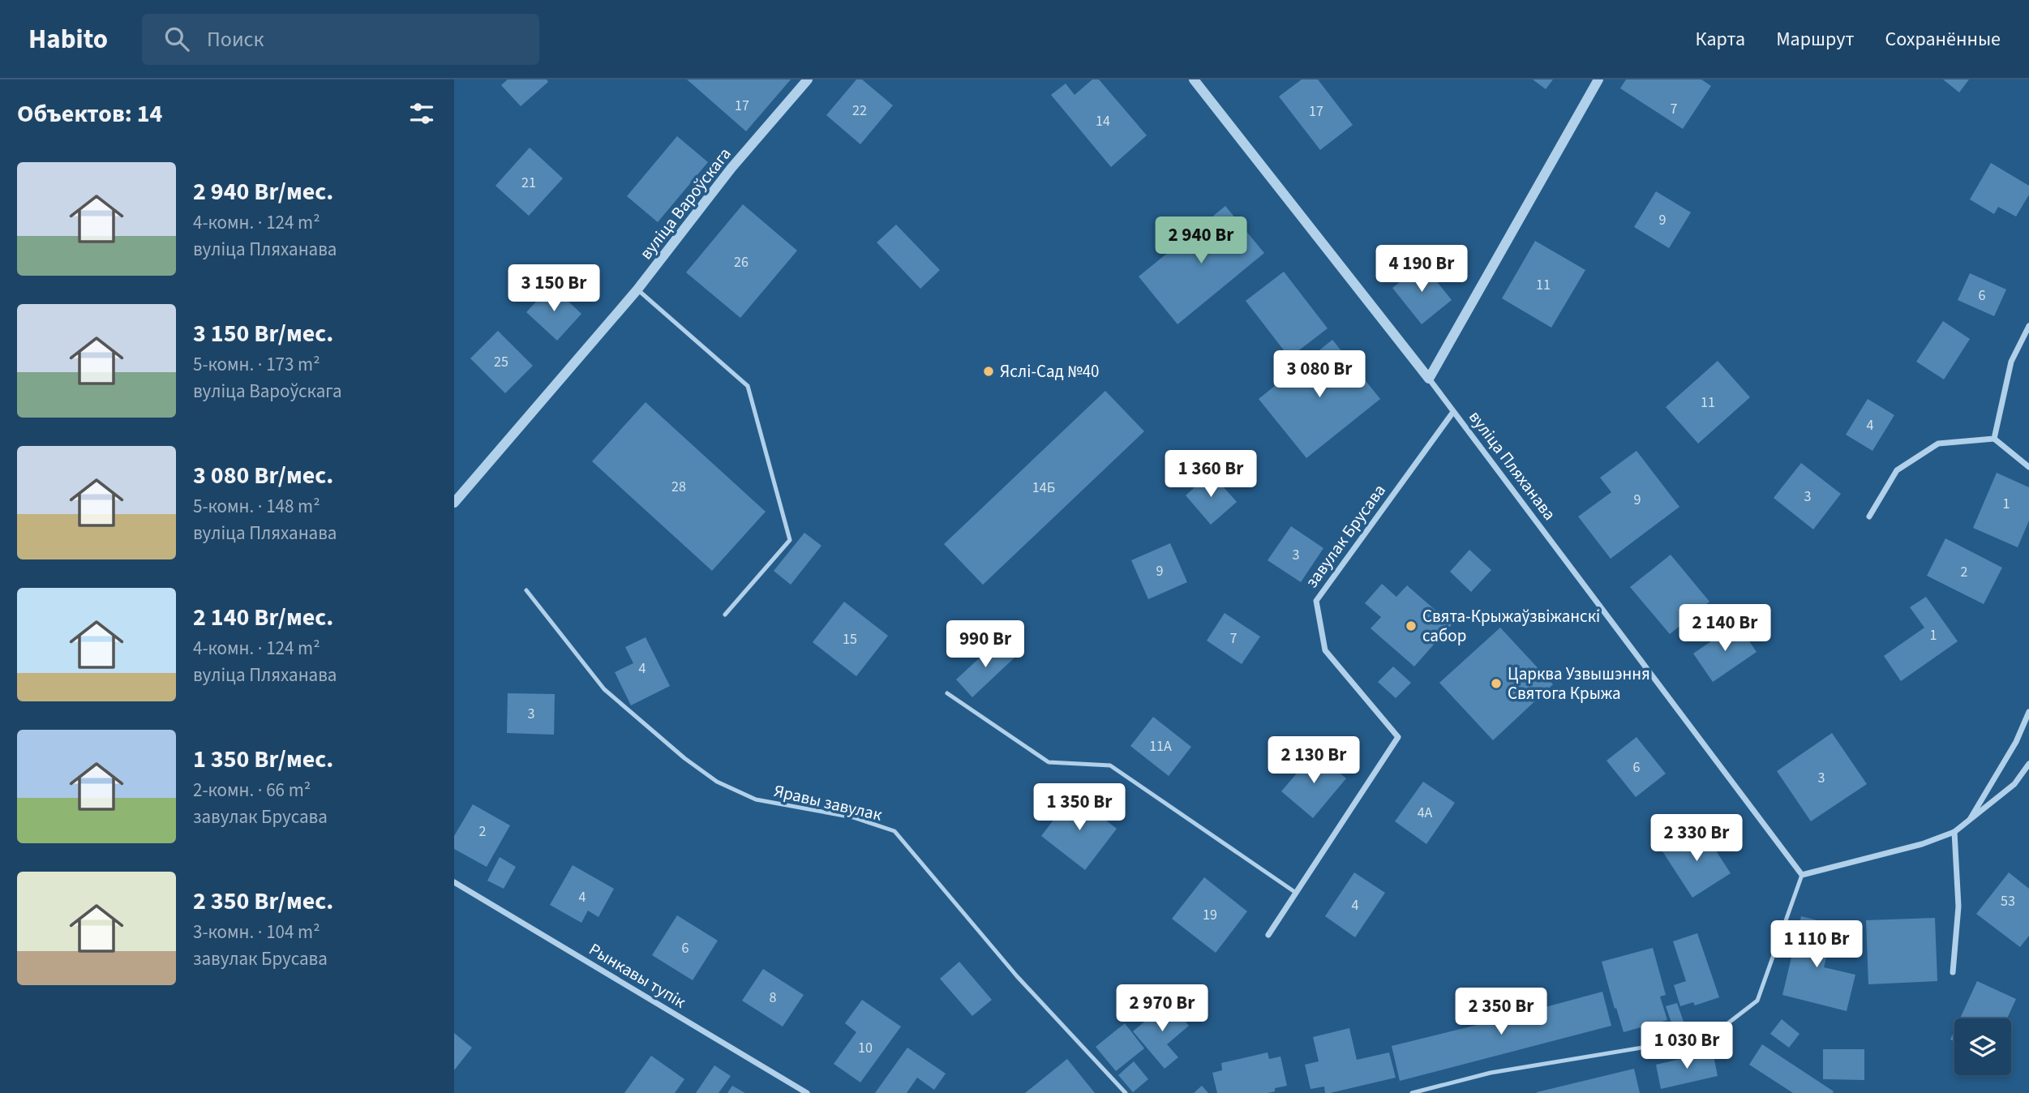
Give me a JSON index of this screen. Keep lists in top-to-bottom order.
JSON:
{
  "streets": {
    "street": [
      "вуліца Вароўскага",
      "вуліца Пляханава",
      "завулак Брусава",
      "Рынкавы тупік"
    ],
    "lane": ["Яравы завулак"]
  },
  "crossings": [
    ["вуліца Пляханава", "завулак Брусава"]
  ],
  "places": ["Яслі-Сад №40", "Свята-Крыжаўзвіжанскі сабор", "Царква Узвышэння Святога Крыжа"],
  "house_numbers": [
    "17",
    "7",
    "22",
    "17",
    "14",
    "21",
    "9",
    "26",
    "11",
    "6",
    "25",
    "11",
    "4",
    "28",
    "14Б",
    "3",
    "9",
    "1",
    "3",
    "9",
    "2",
    "1",
    "7",
    "15",
    "4",
    "3",
    "11А",
    "6",
    "3",
    "4А",
    "2",
    "4",
    "53",
    "4",
    "19",
    "6",
    "8",
    "10"
  ],
  "page": {
    "header": "Habito",
    "search": "Поиск",
    "nav": ["Карта", "Маршрут", "Сохранённые"],
    "heading": "Объектов: 14",
    "list": [
      {
        "name": "2 940 Br/мес.",
        "note": "4-комн. · 124 m² · вуліца Пляханава"
      },
      {
        "name": "3 150 Br/мес.",
        "note": "5-комн. · 173 m² · вуліца Вароўскага"
      },
      {
        "name": "3 080 Br/мес.",
        "note": "5-комн. · 148 m² · вуліца Пляханава"
      },
      {
        "name": "2 140 Br/мес.",
        "note": "4-комн. · 124 m² · вуліца Пляханава"
      },
      {
        "name": "1 350 Br/мес.",
        "note": "2-комн. · 66 m² · завулак Брусава"
      },
      {
        "name": "2 350 Br/мес.",
        "note": "3-комн. · 104 m² · завулак Брусава"
      }
    ],
    "price": [
      "2 940 Br",
      "4 190 Br",
      "3 150 Br",
      "3 080 Br",
      "1 360 Br",
      "2 140 Br",
      "990 Br",
      "2 130 Br",
      "1 350 Br",
      "2 330 Br",
      "1 110 Br",
      "2 970 Br",
      "2 350 Br",
      "1 030 Br"
    ]
  }
}
